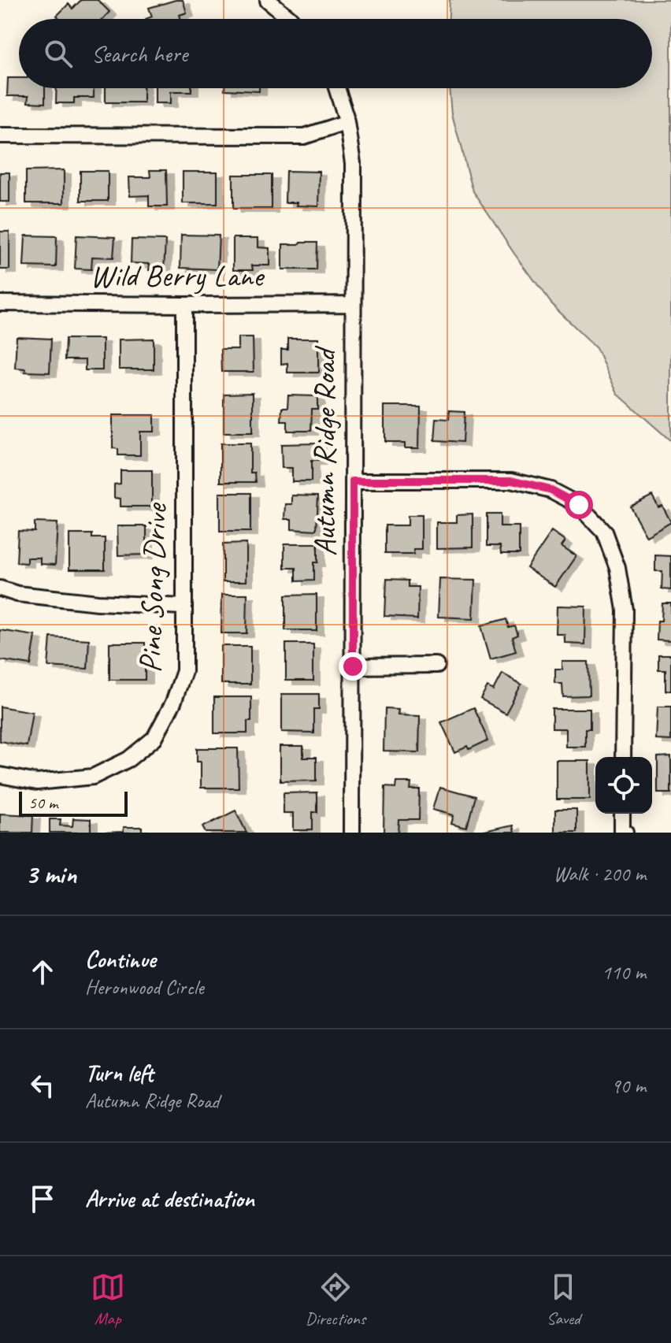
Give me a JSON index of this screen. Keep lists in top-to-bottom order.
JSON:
{
  "streets": {
    "street": ["Wild Berry Lane", "Autumn Ridge Road", "Pine Song Drive"]
  },
  "crossings": [
    ["Wild Berry Lane", "Autumn Ridge Road"],
    ["Wild Berry Lane", "Pine Song Drive"]
  ],
  "scale_bar": "50 m",
  "page": {
    "search": "Search here",
    "scale": "50 m",
    "heading": ["3 min", "Walk · 200 m"],
    "list": [
      ["Continue", "Heronwood Circle", "110 m"],
      ["Turn left", "Autumn Ridge Road", "90 m"],
      "Arrive at destination"
    ],
    "nav": ["Map", "Directions", "Saved"]
  }
}
